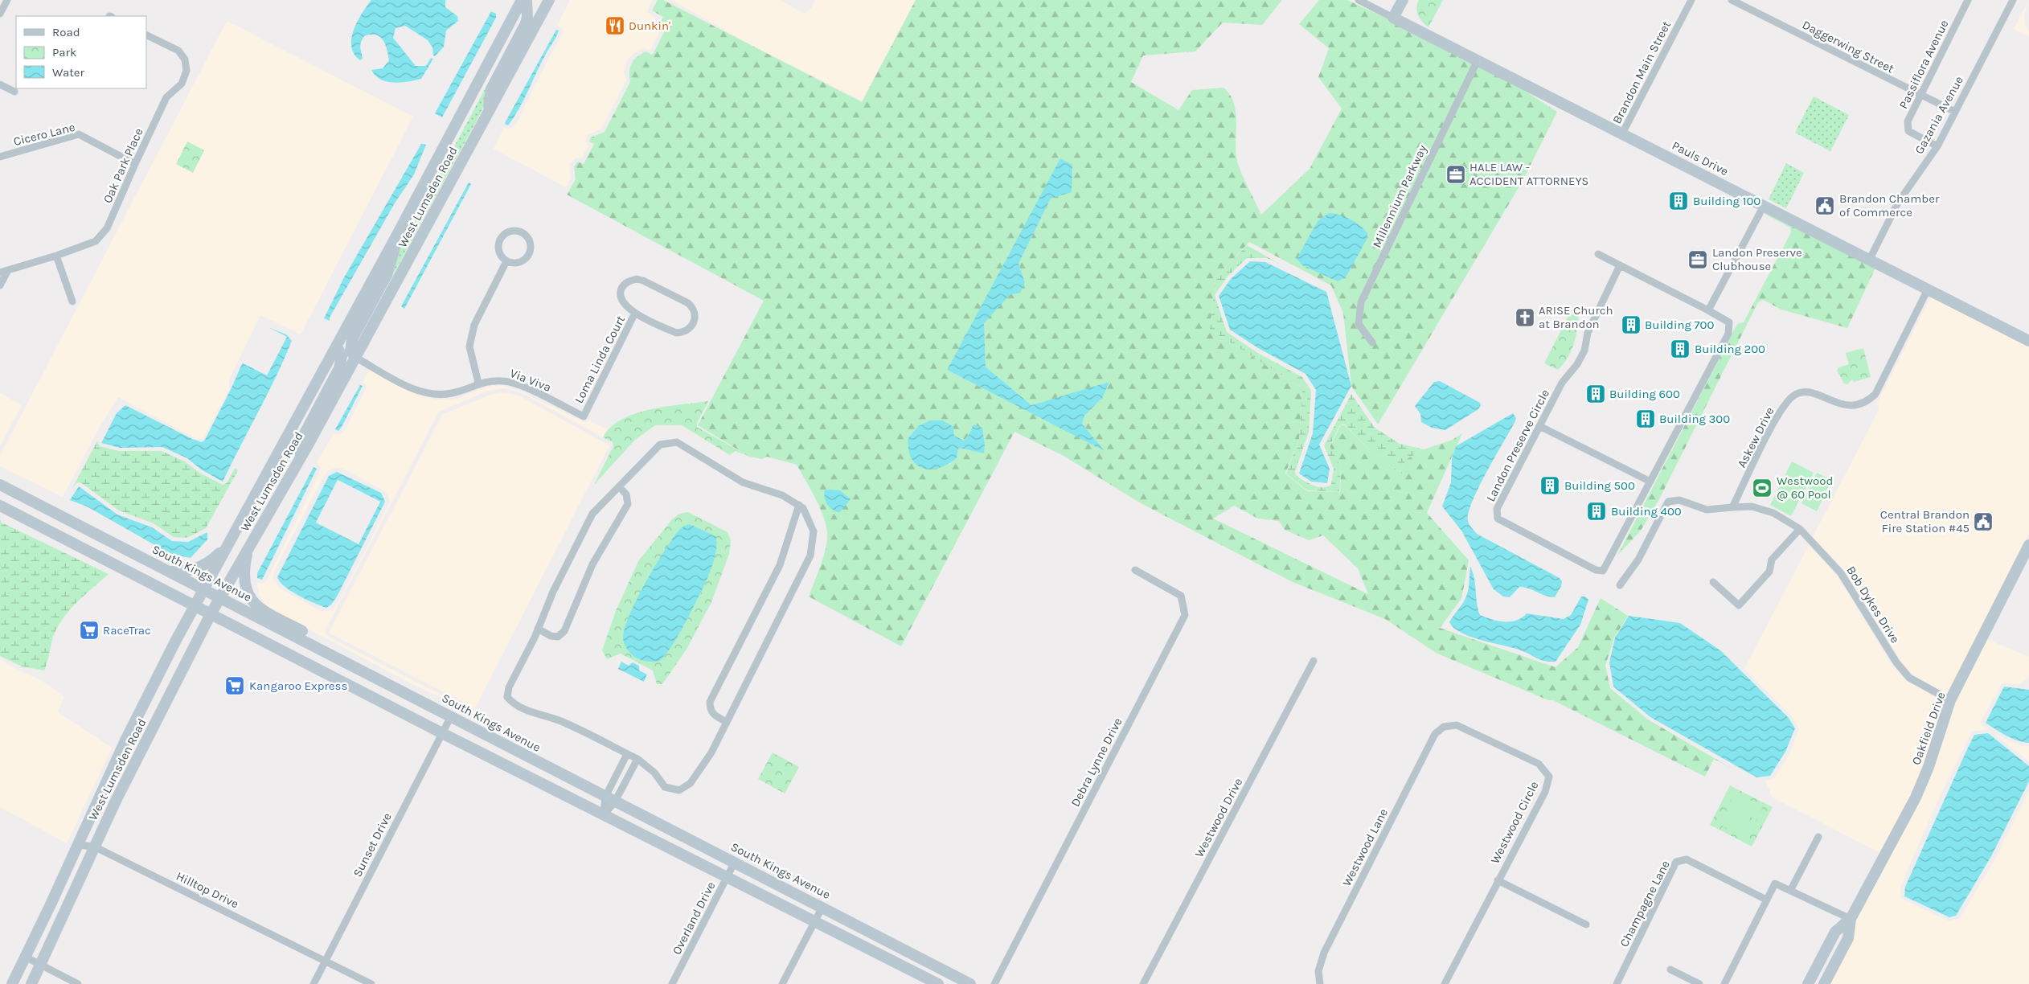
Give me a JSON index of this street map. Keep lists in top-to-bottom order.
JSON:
{
  "streets": {
    "main road": [
      "Pauls Drive",
      "West Lumsden Road",
      "South Kings Avenue",
      "Oakfield Drive"
    ],
    "street": [
      "Daggerwing Street",
      "Passiflora Avenue",
      "Brandon Main Street",
      "Gazania Avenue",
      "Cicero Lane",
      "Oak Park Place",
      "Millennium Parkway",
      "Loma Linda Court",
      "Via Viva",
      "Askew Drive",
      "Landon Preserve Circle",
      "Bob Dykes Drive",
      "Debra Lynne Drive",
      "Westwood Drive",
      "Westwood Circle",
      "Sunset Drive",
      "Westwood Lane",
      "Hilltop Drive",
      "Champagne Lane",
      "Overland Drive"
    ]
  },
  "crossings": [
    ["Daggerwing Street", "Passiflora Avenue"],
    ["Daggerwing Street", "Gazania Avenue"],
    ["Passiflora Avenue", "Gazania Avenue"],
    ["Brandon Main Street", "Pauls Drive"],
    ["Gazania Avenue", "Pauls Drive"],
    ["Cicero Lane", "Oak Park Place"],
    ["Pauls Drive", "Millennium Parkway"],
    ["Pauls Drive", "Askew Drive"],
    ["West Lumsden Road", "Via Viva"],
    ["West Lumsden Road", "South Kings Avenue"],
    ["West Lumsden Road", "Hilltop Drive"],
    ["Loma Linda Court", "Via Viva"],
    ["Askew Drive", "Bob Dykes Drive"],
    ["South Kings Avenue", "Sunset Drive"],
    ["South Kings Avenue", "Overland Drive"],
    ["Bob Dykes Drive", "Oakfield Drive"],
    ["Westwood Circle", "Westwood Lane"],
    ["Sunset Drive", "Hilltop Drive"]
  ],
  "places": {
    "restaurant": ["Dunkin'"],
    "office": ["HALE LAW - ACCIDENT ATTORNEYS", "Landon Preserve Clubhouse"],
    "building": [
      "Building 100",
      "Building 700",
      "Building 200",
      "Building 600",
      "Building 300",
      "Building 500",
      "Building 400"
    ],
    "public building": ["Brandon Chamber of Commerce", "Central Brandon Fire Station #45"],
    "church": ["ARISE Church at Brandon"],
    "sports": ["Westwood @ 60 Pool"],
    "supermarket": ["RaceTrac", "Kangaroo Express"]
  },
  "legend": ["Road", "Park", "Water"]
}
